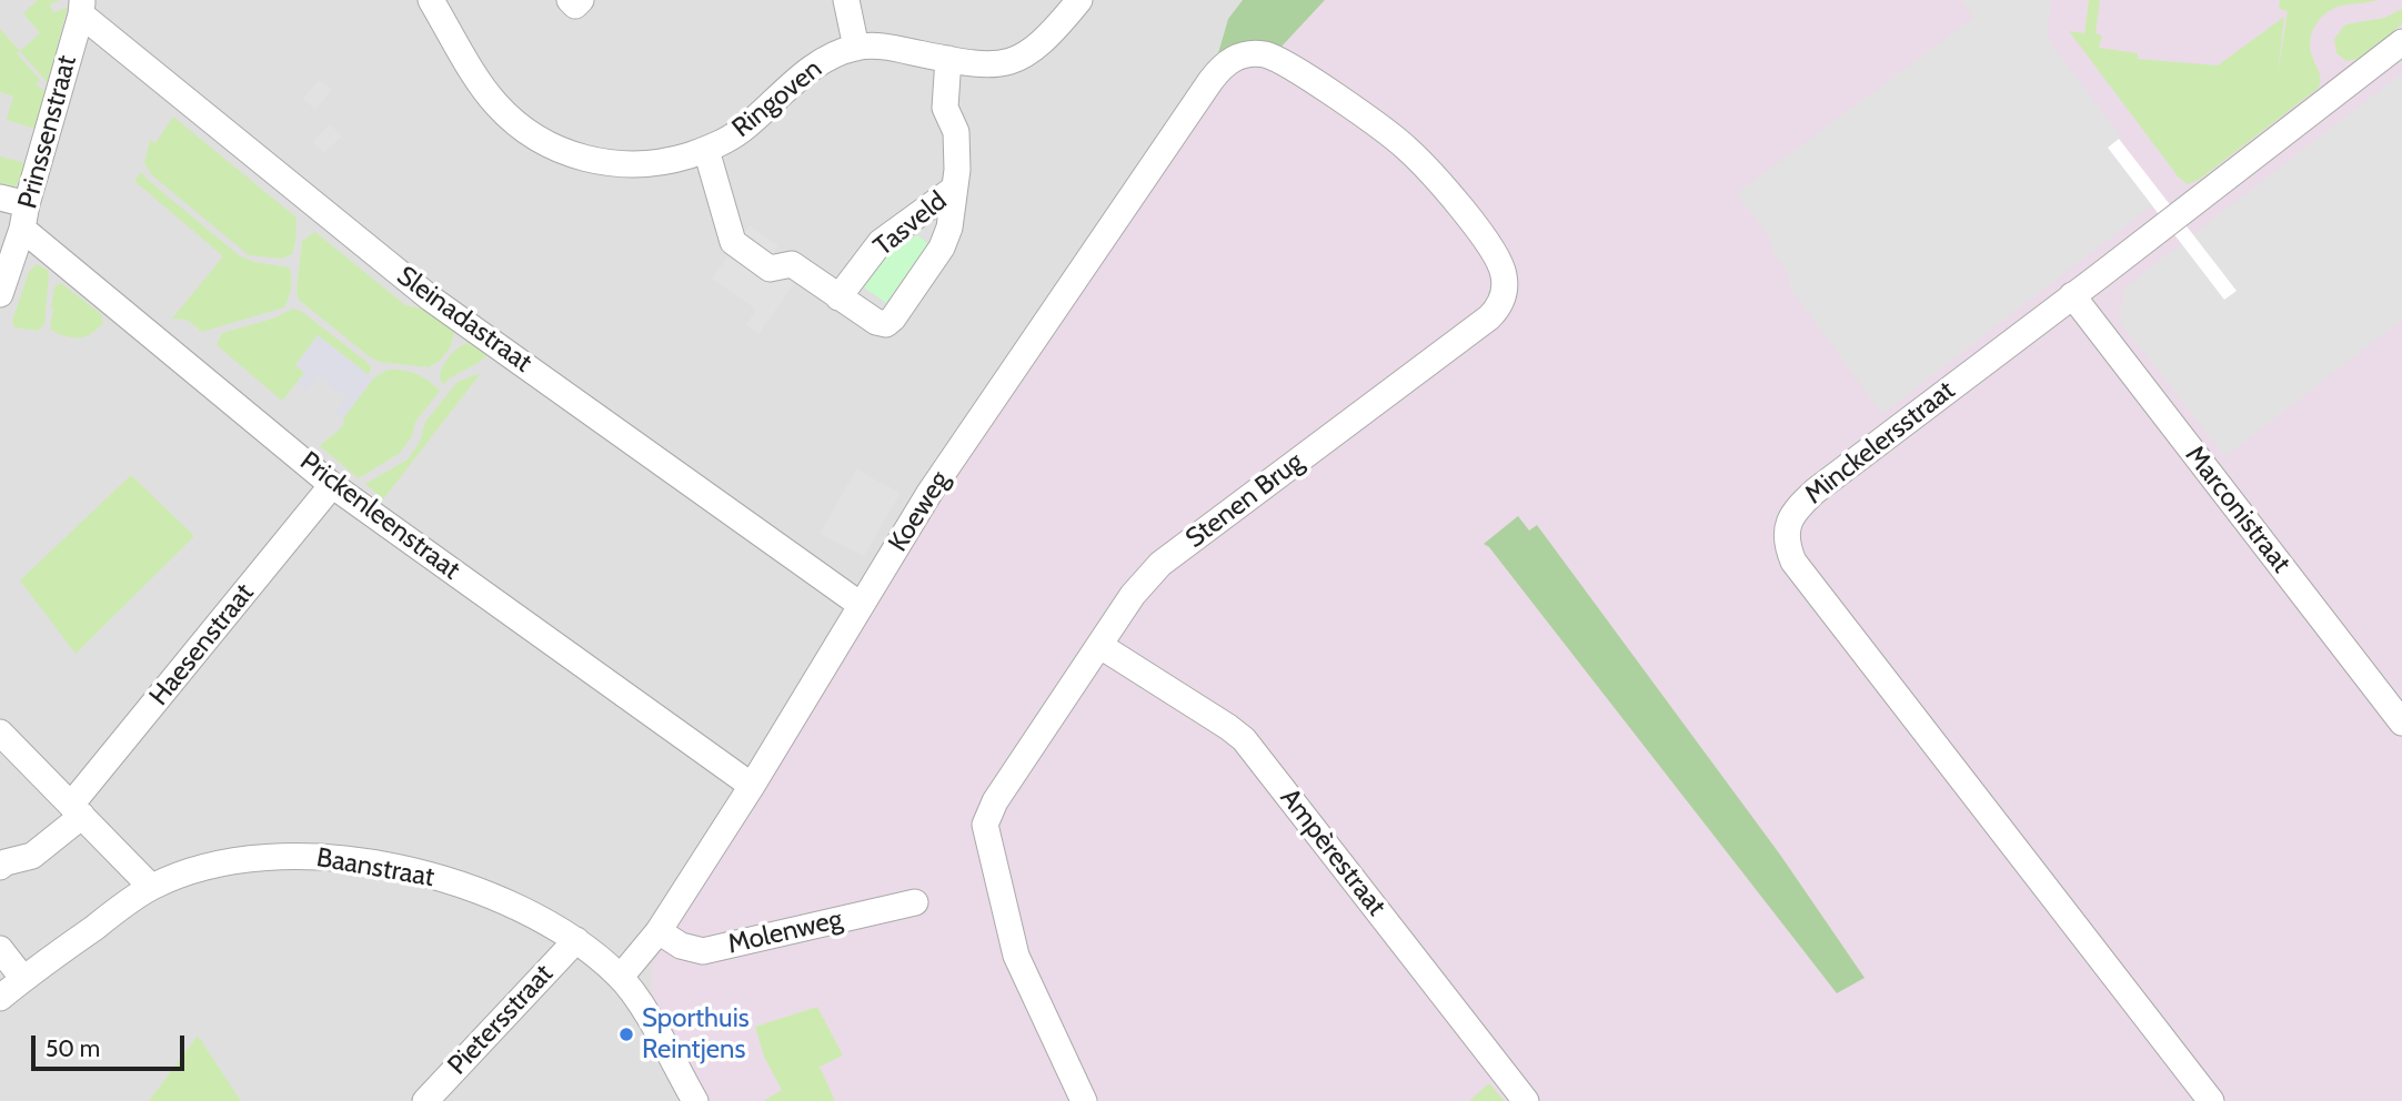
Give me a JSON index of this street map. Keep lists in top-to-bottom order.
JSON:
{
  "streets": {
    "street": [
      "Ringoven",
      "Prinssenstraat",
      "Tasveld",
      "Sleinadastraat",
      "Minckelersstraat",
      "Stenen Brug",
      "Marconistraat",
      "Koeweg",
      "Prickenleenstraat",
      "Haesenstraat",
      "Ampèrestraat",
      "Baanstraat",
      "Molenweg",
      "Pietersstraat"
    ]
  },
  "crossings": [
    ["Ringoven", "Tasveld"],
    ["Prinssenstraat", "Sleinadastraat"],
    ["Prinssenstraat", "Prickenleenstraat"],
    ["Sleinadastraat", "Koeweg"],
    ["Minckelersstraat", "Marconistraat"],
    ["Stenen Brug", "Koeweg"],
    ["Stenen Brug", "Ampèrestraat"],
    ["Koeweg", "Prickenleenstraat"],
    ["Koeweg", "Baanstraat"],
    ["Koeweg", "Molenweg"],
    ["Prickenleenstraat", "Haesenstraat"],
    ["Baanstraat", "Pietersstraat"]
  ],
  "places": ["Sporthuis Reintjens"],
  "scale_bar": "50 m"
}
